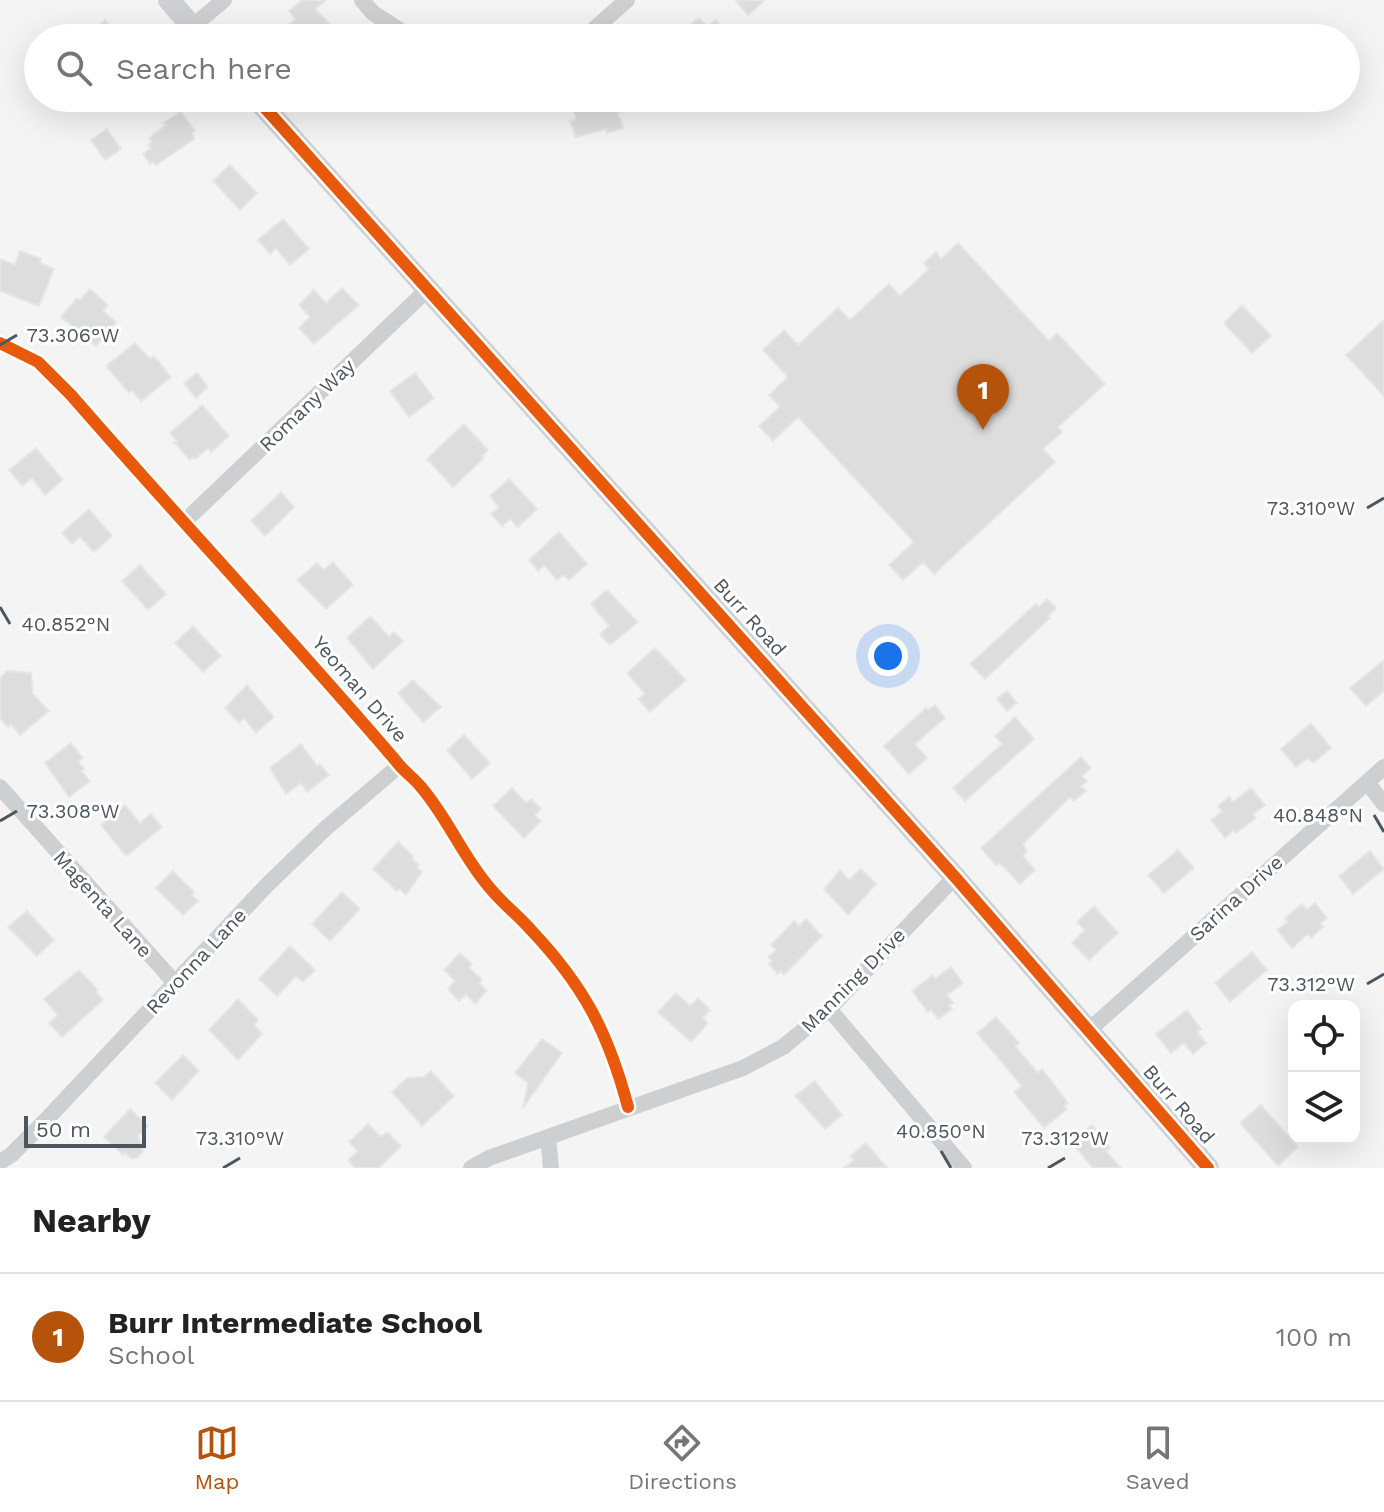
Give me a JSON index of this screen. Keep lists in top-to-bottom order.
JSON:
{
  "streets": {
    "street": [
      "Romany Way",
      "Burr Road",
      "Yeoman Drive",
      "Sarina Drive",
      "Magenta Lane",
      "Revonna Lane",
      "Manning Drive"
    ]
  },
  "crossings": [
    ["Romany Way", "Burr Road"],
    ["Romany Way", "Yeoman Drive"],
    ["Burr Road", "Sarina Drive"],
    ["Burr Road", "Manning Drive"],
    ["Yeoman Drive", "Revonna Lane"],
    ["Yeoman Drive", "Manning Drive"],
    ["Magenta Lane", "Revonna Lane"]
  ],
  "scale_bar": "50 m",
  "page": {
    "search": "Search here",
    "pins": "1",
    "scale": "50 m",
    "heading": "Nearby",
    "list": [
      {
        "mark": "1",
        "name": "Burr Intermediate School",
        "note": "School",
        "value": "100 m"
      }
    ],
    "nav": ["Map", "Directions", "Saved"]
  },
  "coordinates": [
    "73.306°W",
    "73.310°W",
    "40.852°N",
    "73.308°W",
    "40.848°N",
    "73.312°W",
    "40.850°N"
  ]
}
